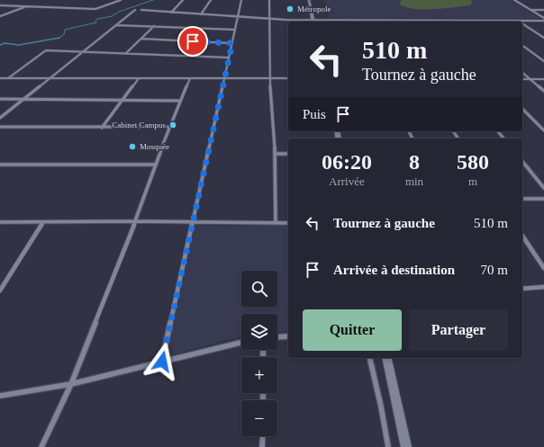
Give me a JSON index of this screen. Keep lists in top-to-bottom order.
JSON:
{
  "places": ["Métropole", "Cabinet Campus", "Mosquée"],
  "page": {
    "turn": ["510 m", "Tournez à gauche"],
    "then": "Puis",
    "eta": [
      "06:20",
      "Arrivée",
      "8",
      "min",
      "580",
      "m"
    ],
    "list": [
      {
        "name": "Tournez à gauche",
        "value": "510 m"
      },
      {
        "name": "Arrivée à destination",
        "value": "70 m"
      }
    ],
    "map_buttons": ["+", "−"],
    "buttons": ["Quitter", "Partager"]
  }
}
